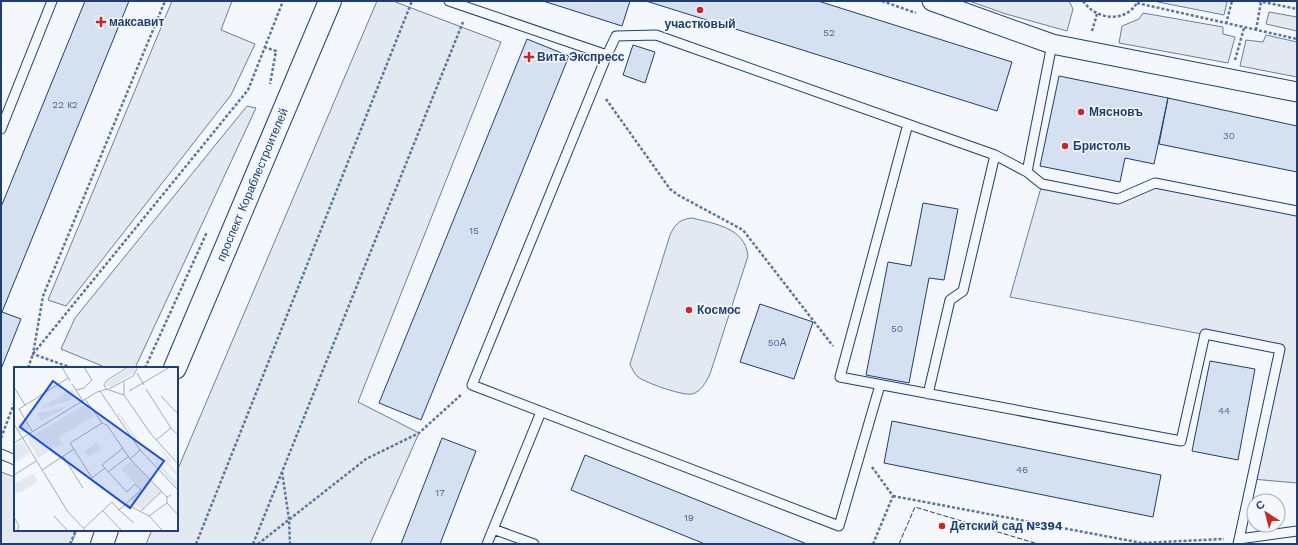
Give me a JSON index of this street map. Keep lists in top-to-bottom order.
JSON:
{
  "streets": {
    "street": ["проспект Кораблестроителей"]
  },
  "places": {
    "other": [
      "участковый",
      "Мясновъ",
      "Бристоль",
      "Космос",
      "Детский сад №394"
    ],
    "health": ["максавит", "Вита Экспресс"]
  },
  "house_numbers": [
    "52",
    "22 к2",
    "30",
    "15",
    "50",
    "50А",
    "44",
    "46",
    "17",
    "19"
  ],
  "north": "top left"
}
